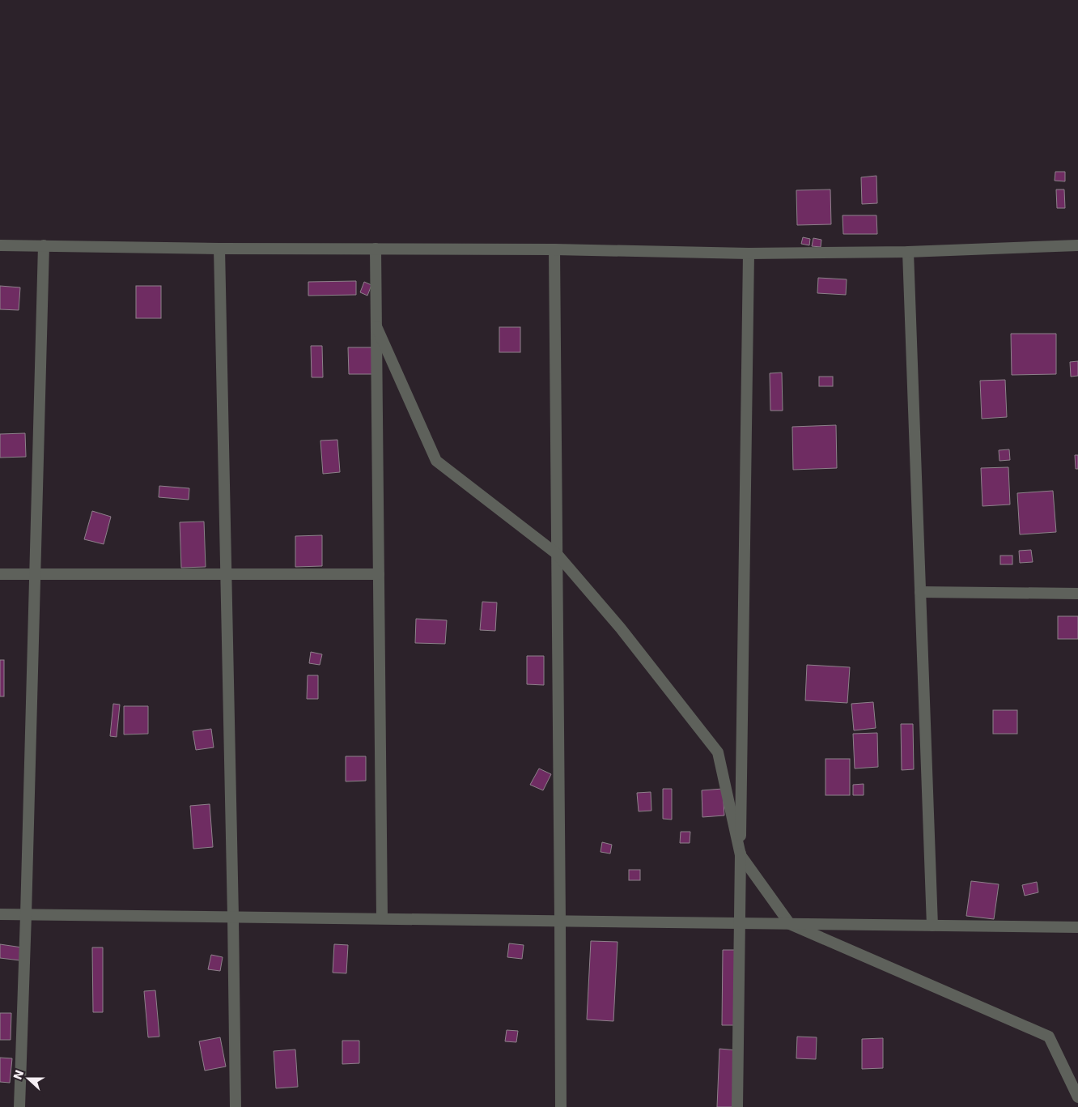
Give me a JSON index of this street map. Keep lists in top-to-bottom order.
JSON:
{
  "north": "left"
}
